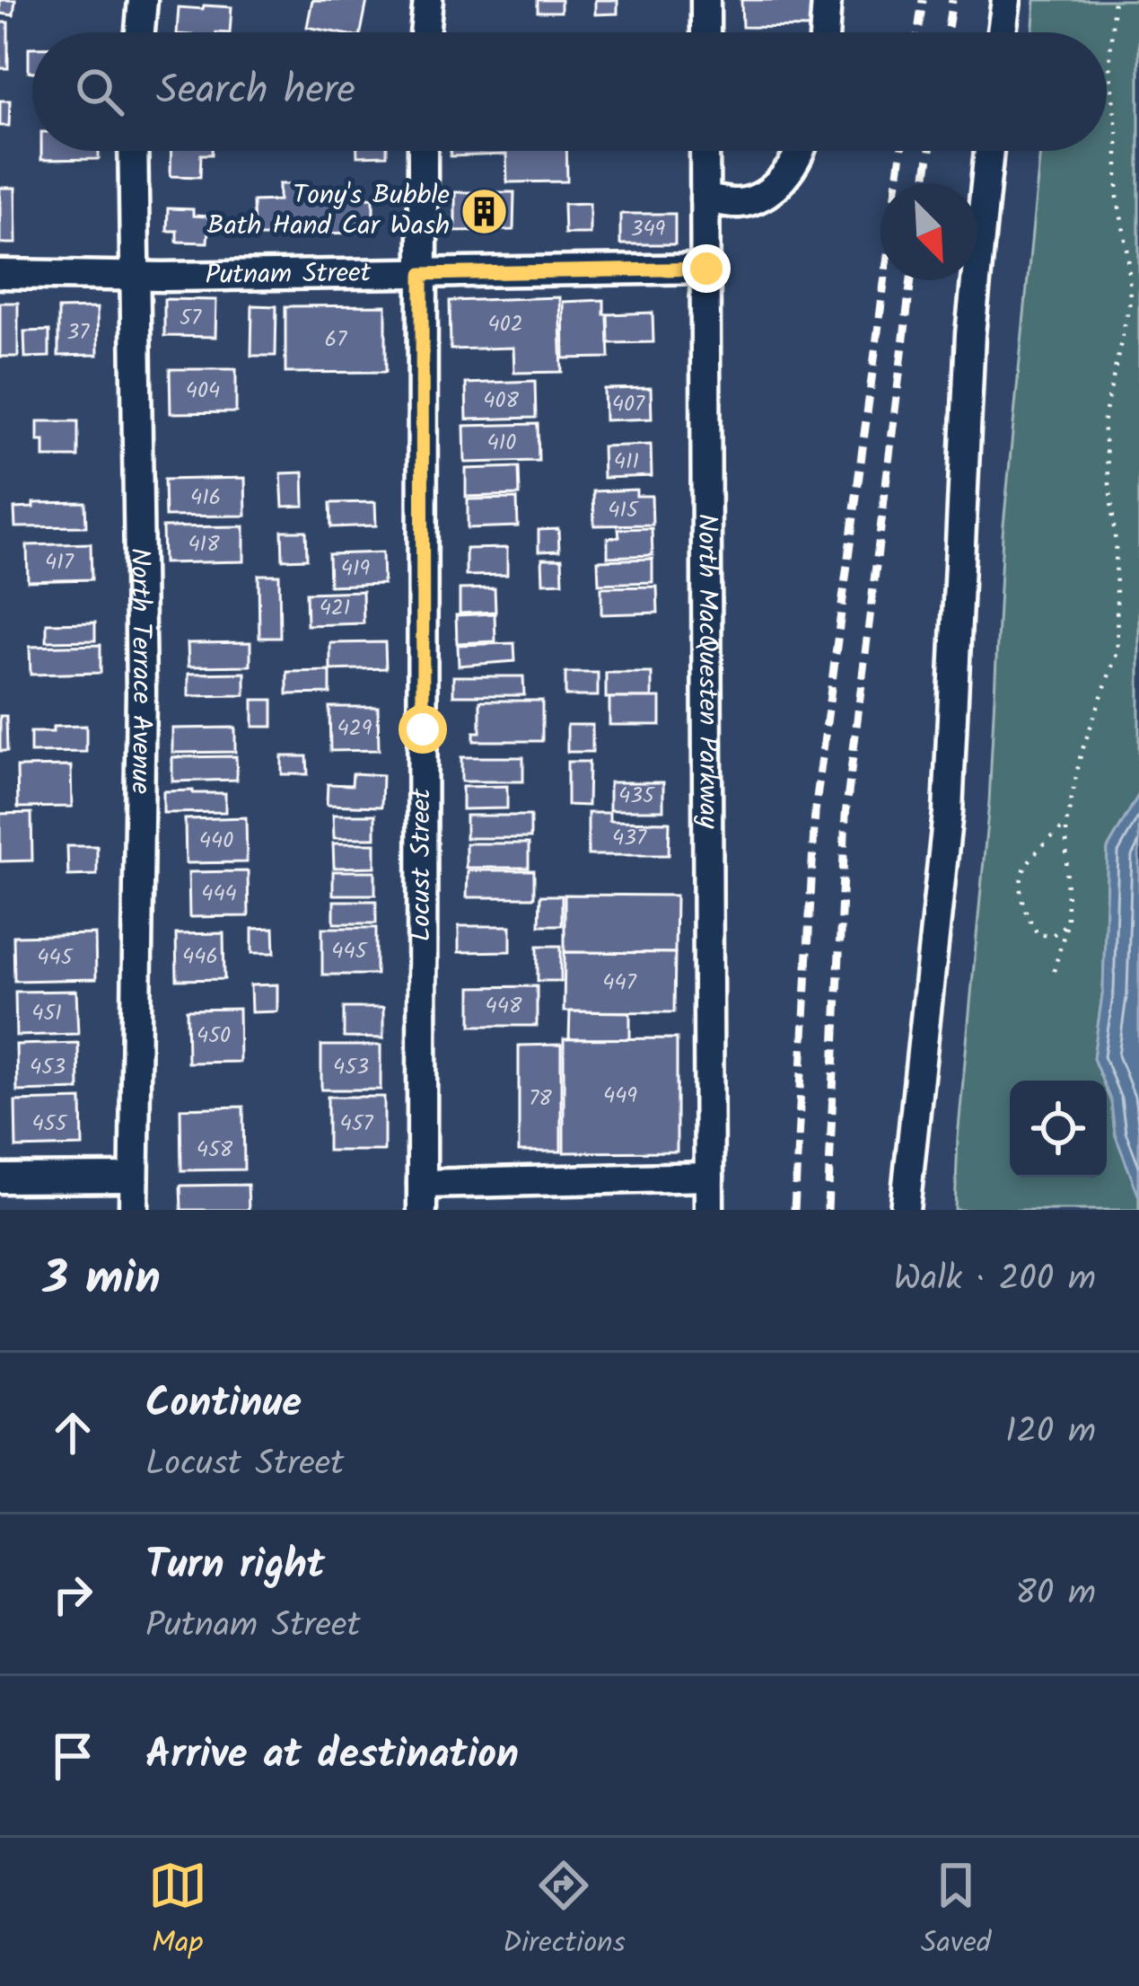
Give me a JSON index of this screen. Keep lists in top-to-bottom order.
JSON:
{
  "streets": {
    "street": [
      "Putnam Street",
      "North Terrace Avenue",
      "North MacQuesten Parkway",
      "Locust Street"
    ]
  },
  "crossings": [
    ["Putnam Street", "North Terrace Avenue"],
    ["Putnam Street", "North MacQuesten Parkway"],
    ["Putnam Street", "Locust Street"]
  ],
  "places": {
    "building": ["Tony's Bubble Bath Hand Car Wash"]
  },
  "house_numbers": [
    "349",
    "57",
    "402",
    "37",
    "67",
    "404",
    "408",
    "407",
    "410",
    "411",
    "416",
    "415",
    "418",
    "417",
    "419",
    "421",
    "429",
    "435",
    "437",
    "440",
    "444",
    "445",
    "446",
    "445",
    "447",
    "448",
    "451",
    "450",
    "453",
    "453",
    "449",
    "78",
    "455",
    "457",
    "458"
  ],
  "north": "bottom right",
  "page": {
    "search": "Search here",
    "heading": ["3 min", "Walk · 200 m"],
    "list": [
      ["Continue", "Locust Street", "120 m"],
      ["Turn right", "Putnam Street", "80 m"],
      "Arrive at destination"
    ],
    "nav": ["Map", "Directions", "Saved"]
  }
}
